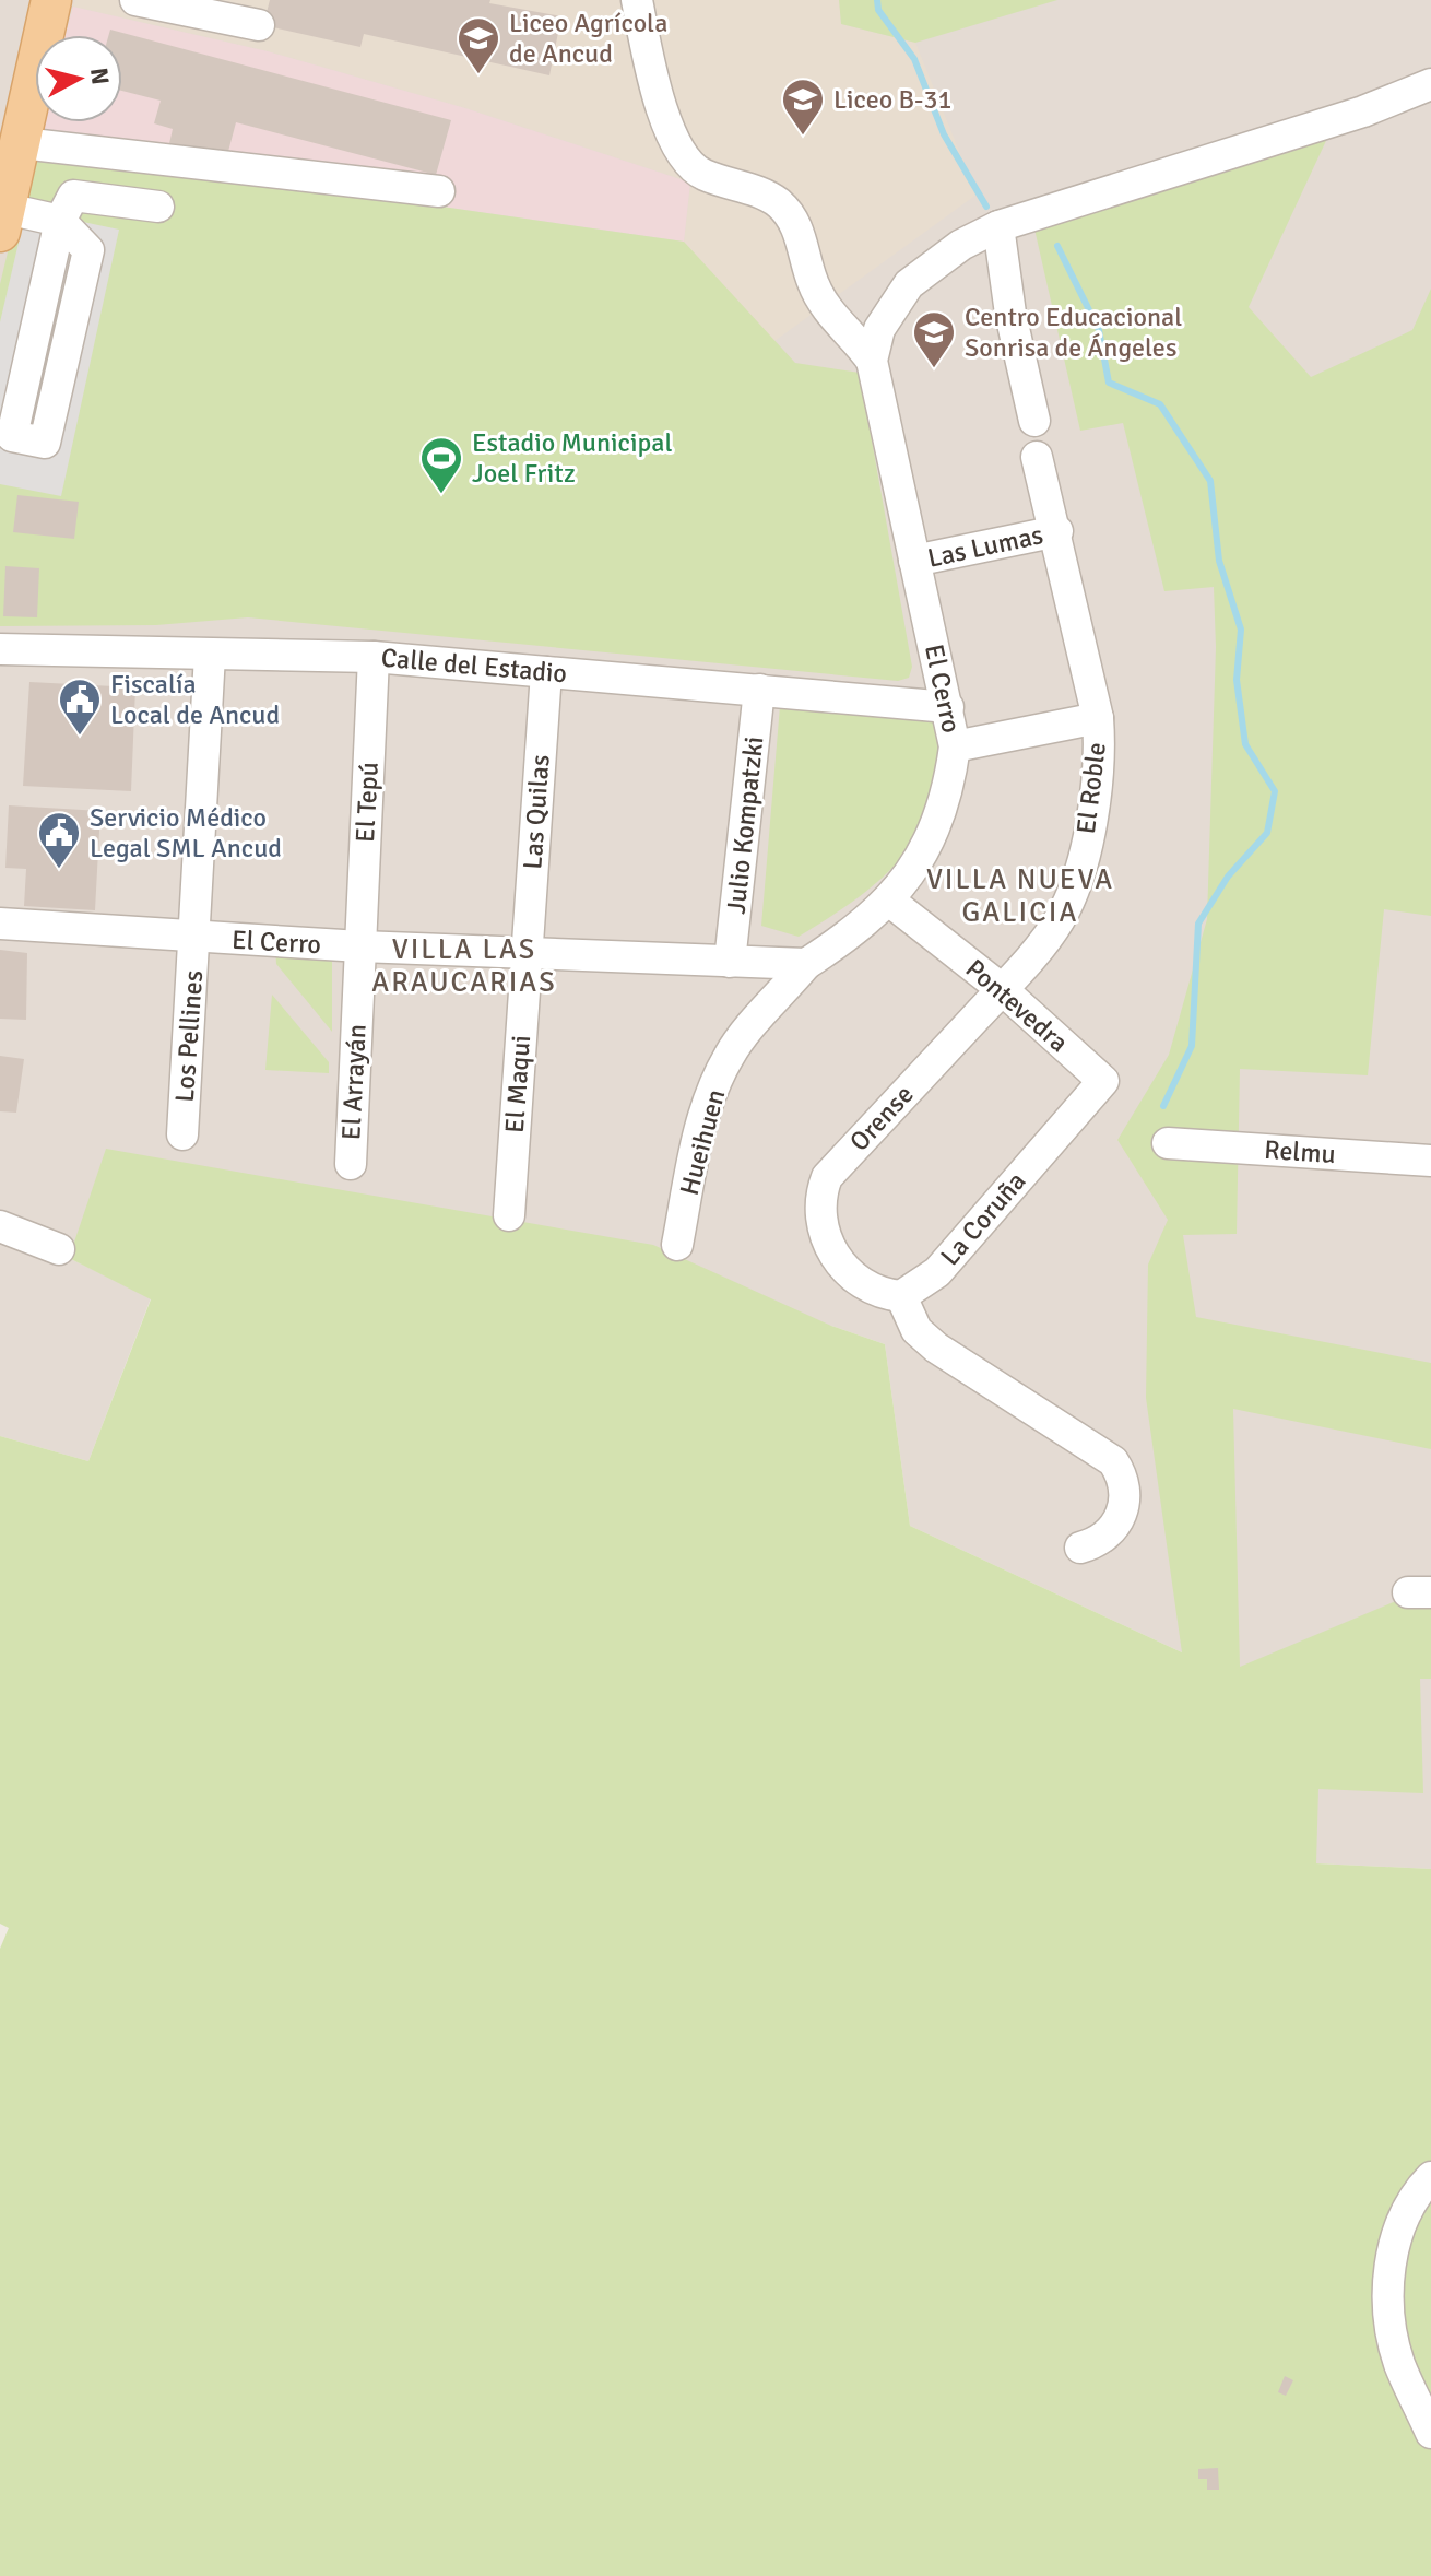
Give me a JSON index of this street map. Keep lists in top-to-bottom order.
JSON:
{
  "streets": {
    "street": [
      "Las Lumas",
      "Calle del Estadio",
      "El Cerro",
      "El Roble",
      "El Tepú",
      "Las Quilas",
      "Julio Kompatzki",
      "Pontevedra",
      "Los Pellines",
      "El Arrayán",
      "El Maqui",
      "Orense",
      "Hueihuen",
      "Relmu",
      "La Coruña"
    ]
  },
  "crossings": [
    ["Las Lumas", "El Cerro"],
    ["Las Lumas", "El Roble"],
    ["Calle del Estadio", "El Cerro"],
    ["Calle del Estadio", "El Tepú"],
    ["Calle del Estadio", "Las Quilas"],
    ["Calle del Estadio", "Julio Kompatzki"],
    ["Calle del Estadio", "Los Pellines"],
    ["El Cerro", "El Roble"],
    ["El Cerro", "El Tepú"],
    ["El Cerro", "Las Quilas"],
    ["El Cerro", "Julio Kompatzki"],
    ["El Cerro", "Pontevedra"],
    ["El Cerro", "Los Pellines"],
    ["El Cerro", "El Arrayán"],
    ["El Cerro", "El Maqui"],
    ["El Cerro", "Hueihuen"],
    ["El Roble", "Pontevedra"],
    ["El Roble", "Orense"],
    ["El Tepú", "El Arrayán"],
    ["Las Quilas", "El Maqui"],
    ["Pontevedra", "Orense"],
    ["Pontevedra", "La Coruña"],
    ["Orense", "La Coruña"]
  ],
  "districts": ["VILLA NUEVA GALICIA", "VILLA LAS ARAUCARIAS"],
  "places": {
    "school or university": ["Liceo Agrícola de Ancud", "Liceo B-31", "Centro Educacional Sonrisa de Ángeles"],
    "sports": ["Estadio Municipal Joel Fritz"],
    "public building": ["Fiscalía Local de Ancud", "Servicio Médico Legal SML Ancud"]
  },
  "north": "right"
}
